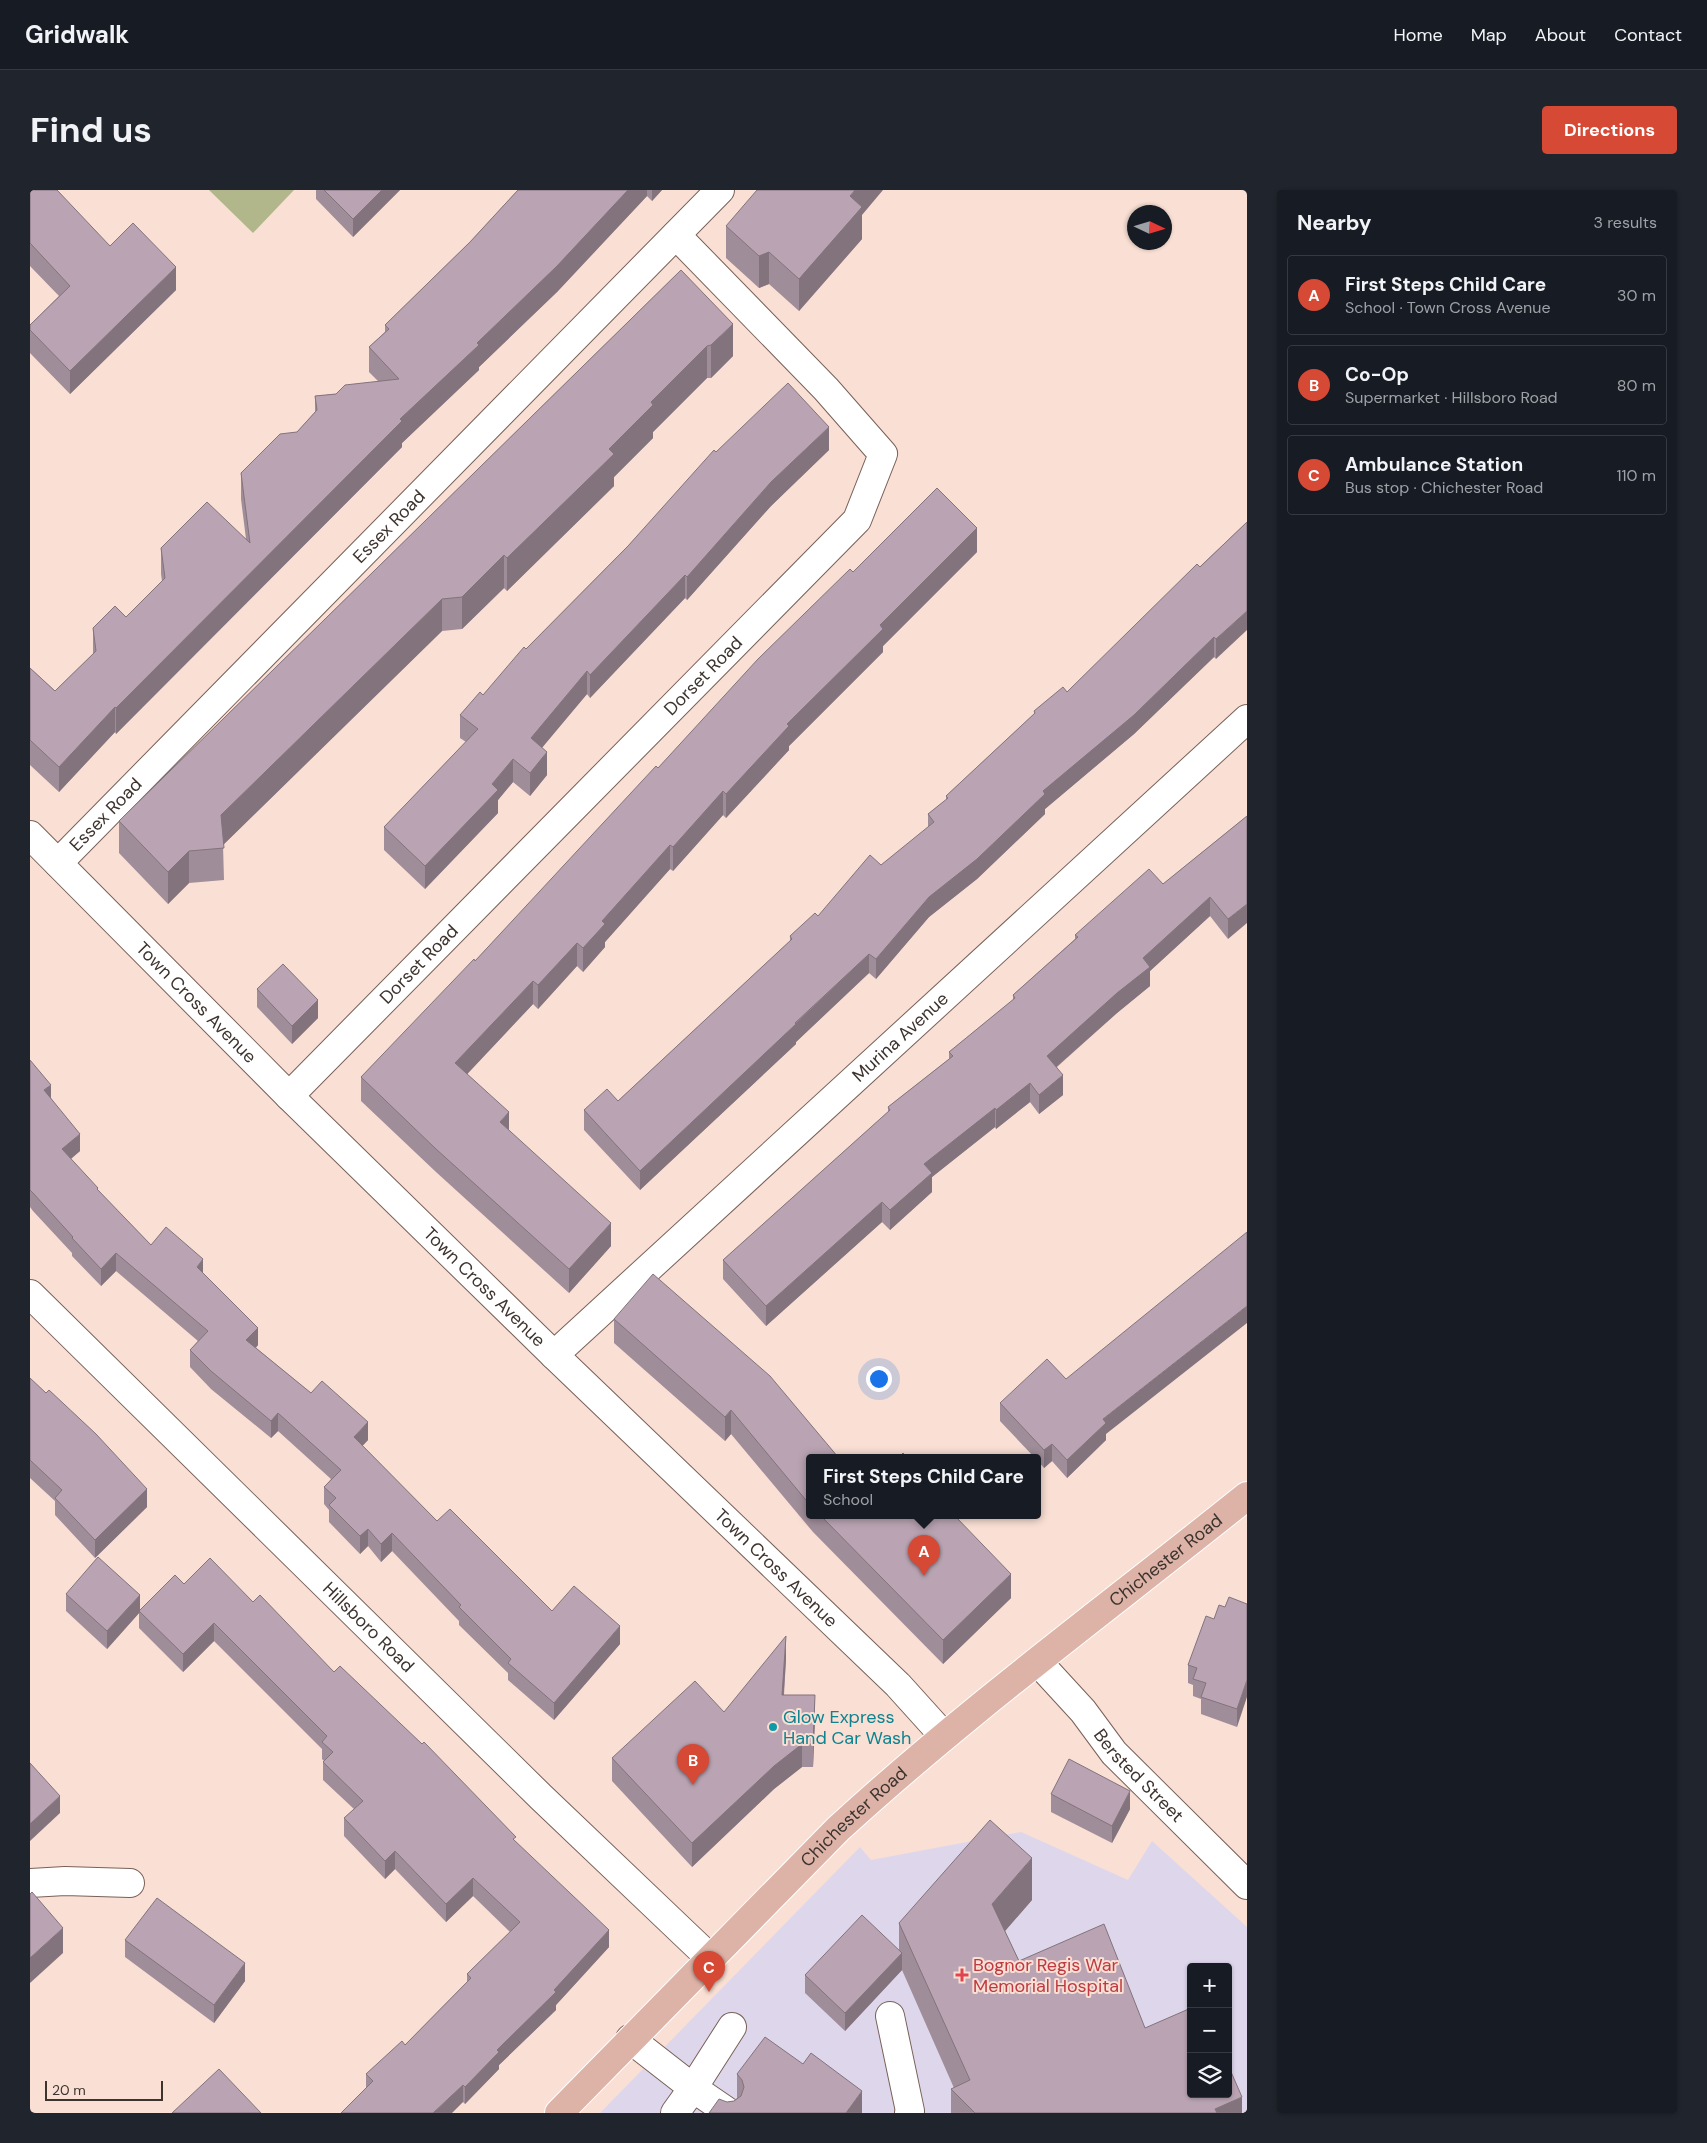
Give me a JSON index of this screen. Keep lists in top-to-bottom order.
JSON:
{
  "streets": {
    "main road": ["Chichester Road"],
    "street": [
      "Essex Road",
      "Dorset Road",
      "Town Cross Avenue",
      "Murina Avenue",
      "Hillsboro Road",
      "Bersted Street"
    ]
  },
  "crossings": [
    ["Essex Road", "Dorset Road"],
    ["Essex Road", "Town Cross Avenue"],
    ["Dorset Road", "Town Cross Avenue"],
    ["Town Cross Avenue", "Murina Avenue"],
    ["Town Cross Avenue", "Chichester Road"],
    ["Chichester Road", "Hillsboro Road"],
    ["Chichester Road", "Bersted Street"]
  ],
  "places": {
    "other": ["Glow Express Hand Car Wash"],
    "health": ["Bognor Regis War Memorial Hospital"]
  },
  "scale_bar": "20 m",
  "north": "right",
  "page": {
    "header": "Gridwalk",
    "nav": [
      "Home",
      "Map",
      "About",
      "Contact"
    ],
    "buttons": "Directions",
    "title": "Find us",
    "heading": ["Nearby", "3 results"],
    "list": [
      {
        "mark": "A",
        "name": "First Steps Child Care",
        "note": "School · Town Cross Avenue",
        "value": "30 m"
      },
      {
        "mark": "B",
        "name": "Co-Op",
        "note": "Supermarket · Hillsboro Road",
        "value": "80 m"
      },
      {
        "mark": "C",
        "name": "Ambulance Station",
        "note": "Bus stop · Chichester Road",
        "value": "110 m"
      }
    ],
    "popup": ["First Steps Child Care", "School"],
    "pins": ["A", "B", "C"],
    "map_buttons": ["+", "−"],
    "scale": "20 m"
  }
}
